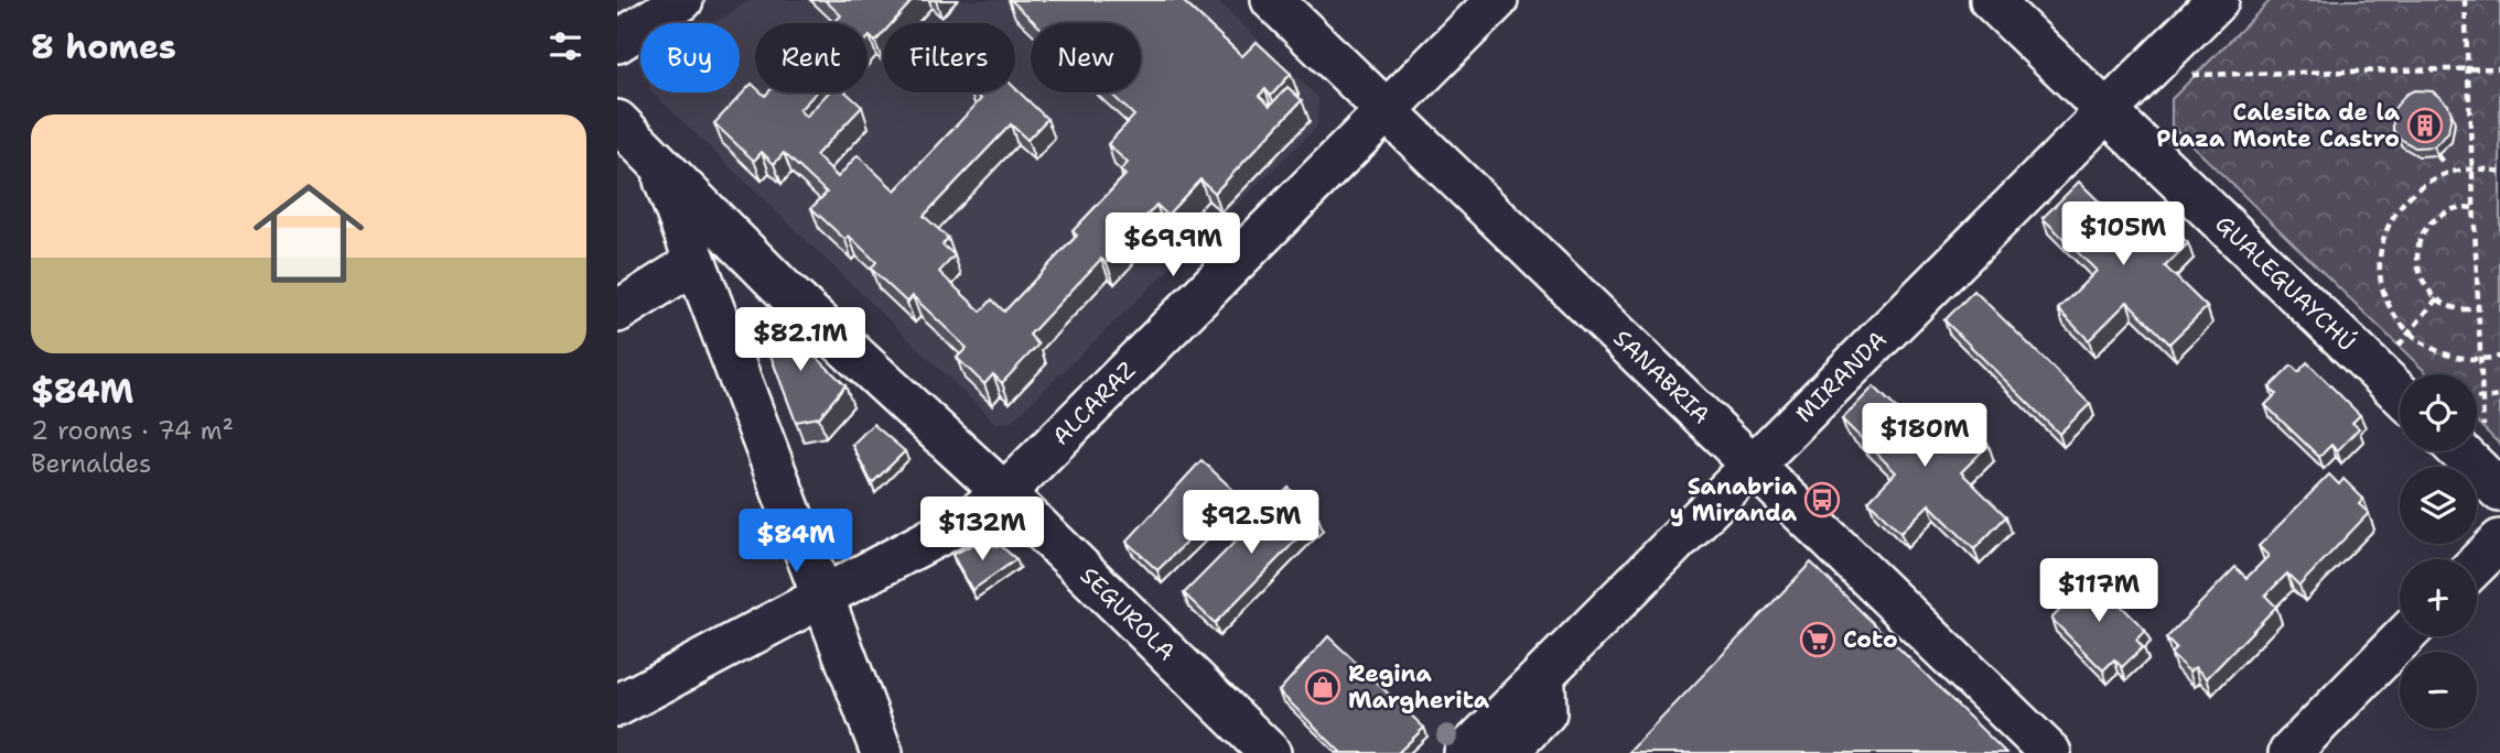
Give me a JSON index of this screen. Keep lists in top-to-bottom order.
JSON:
{
  "streets": {
    "street": [
      "GUALEGUAYCHÚ",
      "SANABRIA",
      "MIRANDA",
      "ALCARAZ",
      "SEGUROLA"
    ]
  },
  "crossings": [
    ["GUALEGUAYCHÚ", "MIRANDA"],
    ["SANABRIA", "MIRANDA"],
    ["SANABRIA", "ALCARAZ"],
    ["ALCARAZ", "SEGUROLA"]
  ],
  "places": {
    "building": ["Calesita de la Plaza Monte Castro"],
    "bus stop": ["Sanabria y Miranda"],
    "supermarket": ["Coto"],
    "shop": ["Regina Margherita"]
  },
  "page": {
    "heading": "8 homes",
    "chip": [
      "Buy",
      "Rent",
      "Filters",
      "New"
    ],
    "list": [
      {
        "name": "$84M",
        "note": "2 rooms · 74 m² · Bernaldes"
      }
    ],
    "price": [
      "$105M",
      "$69.9M",
      "$82.1M",
      "$180M",
      "$92.5M",
      "$132M",
      "$84M",
      "$117M"
    ],
    "map_buttons": ["+", "−"]
  }
}
